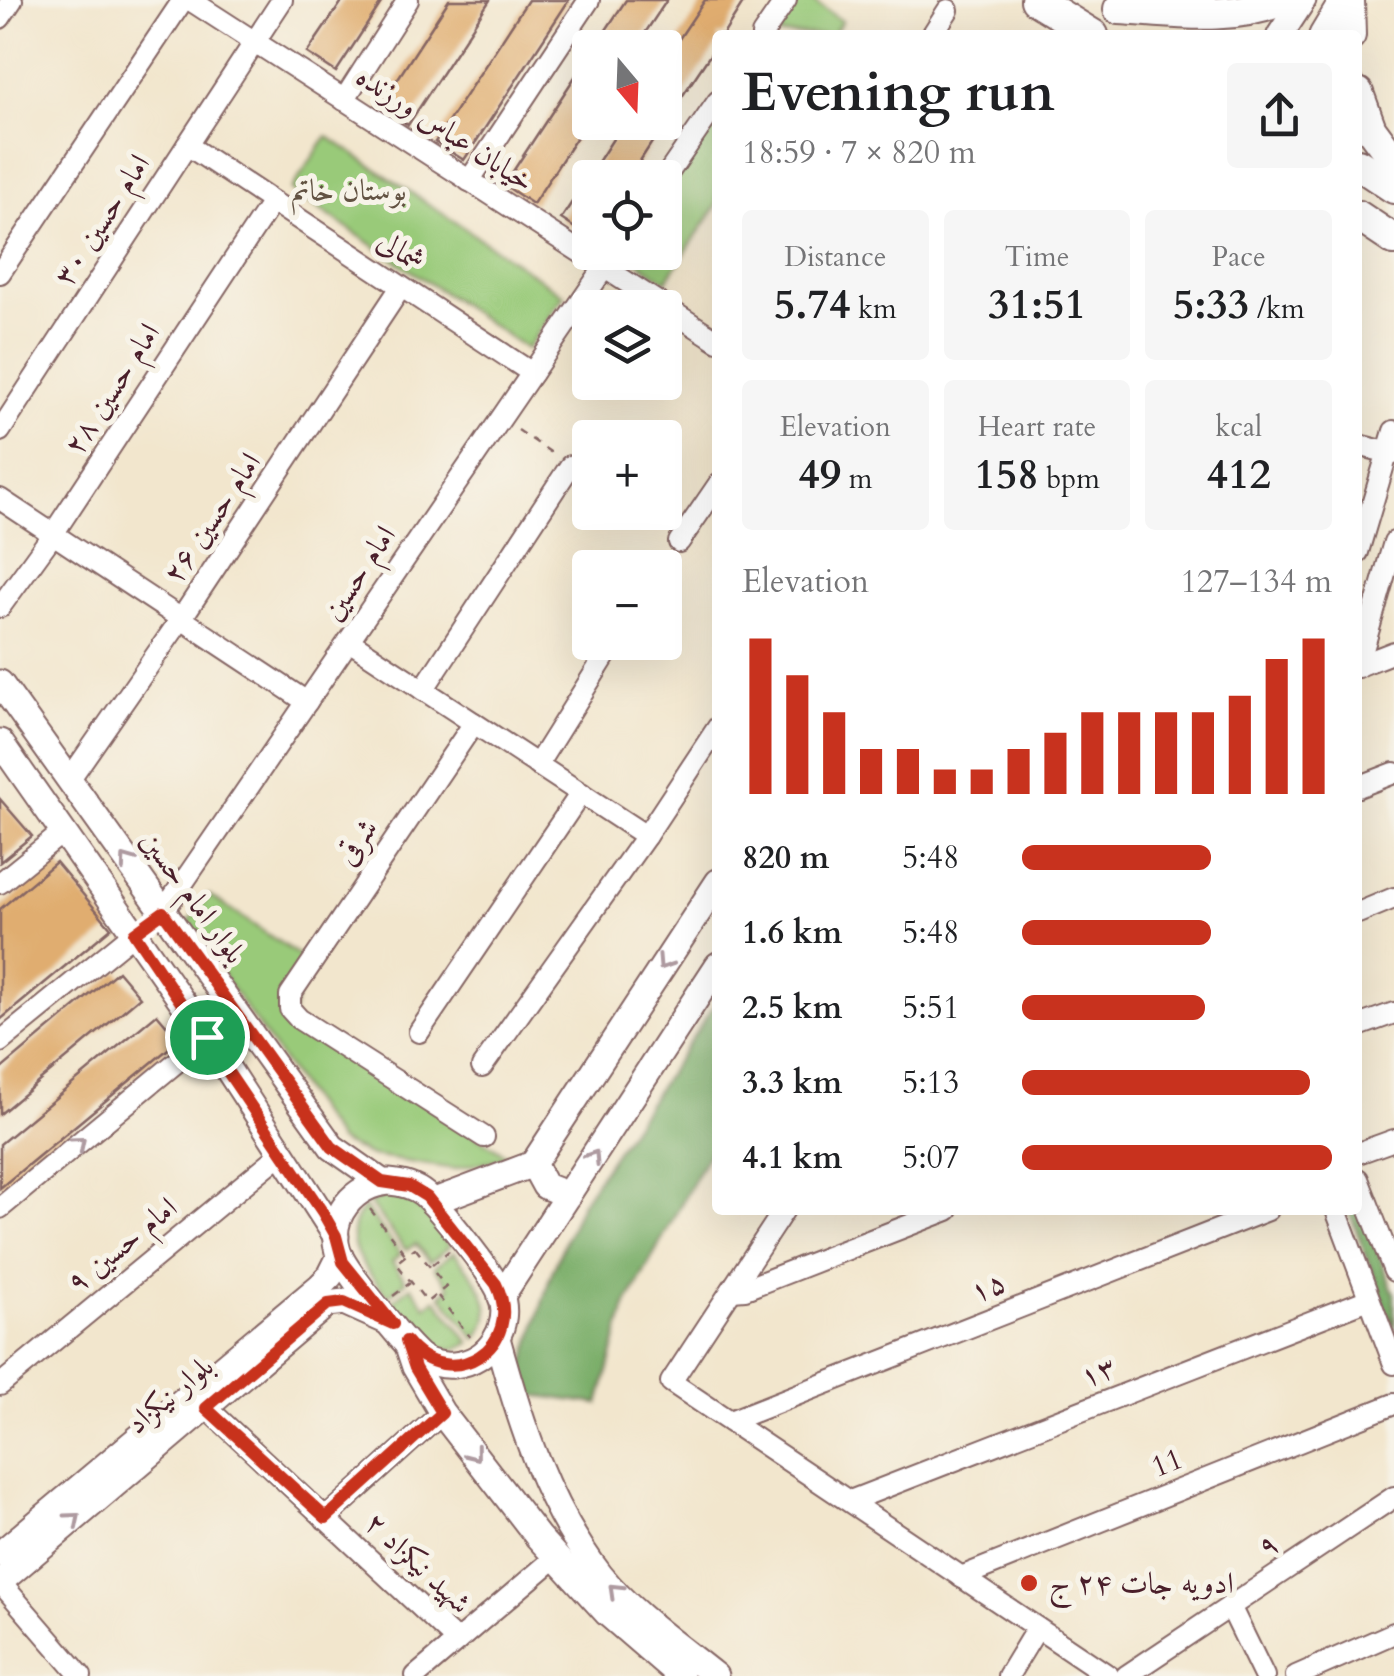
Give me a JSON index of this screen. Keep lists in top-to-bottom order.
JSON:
{
  "streets": {
    "main road": ["بلوار امام حسین", "بلوار نیکزاد"],
    "street": [
      "خیابان عباس ورزنده",
      "امام حسین ۳۰",
      "شمالی",
      "امام حسین ۲۸",
      "امام حسین ۲۶",
      "امام حسین",
      "شرقی",
      "امام حسین ۹",
      "۱۵",
      "۱۳",
      "11",
      "۹",
      "شهید نیکزاد ۲"
    ]
  },
  "crossings": [
    ["خیابان عباس ورزنده", "امام حسین ۳۰"],
    ["امام حسین ۳۰", "شمالی"],
    ["شمالی", "امام حسین ۲۸"],
    ["شمالی", "امام حسین ۲۶"],
    ["شمالی", "امام حسین"],
    ["امام حسین ۲۶", "بلوار امام حسین"],
    ["امام حسین", "بلوار امام حسین"],
    ["بلوار نیکزاد", "شهید نیکزاد ۲"]
  ],
  "parks": ["بوستان خاتم"],
  "places": ["ادویه جات ۲۴ ج"],
  "north": "bottom",
  "page": {
    "map_buttons": ["+", "−"],
    "heading": ["Evening run", "18:59 · 7 × 820 m"],
    "stats": [
      ["Distance", "5.74 km"],
      ["Time", "31:51"],
      ["Pace", "5:33 /km"],
      ["Elevation", "49 m"],
      ["Heart rate", "158 bpm"],
      ["kcal", "412"]
    ],
    "chart": ["Elevation", "127–134 m"],
    "list": [
      {
        "name": "820 m",
        "note": "5:48"
      },
      {
        "name": "1.6 km",
        "note": "5:48"
      },
      {
        "name": "2.5 km",
        "note": "5:51"
      },
      {
        "name": "3.3 km",
        "note": "5:13"
      },
      {
        "name": "4.1 km",
        "note": "5:07"
      }
    ]
  }
}
